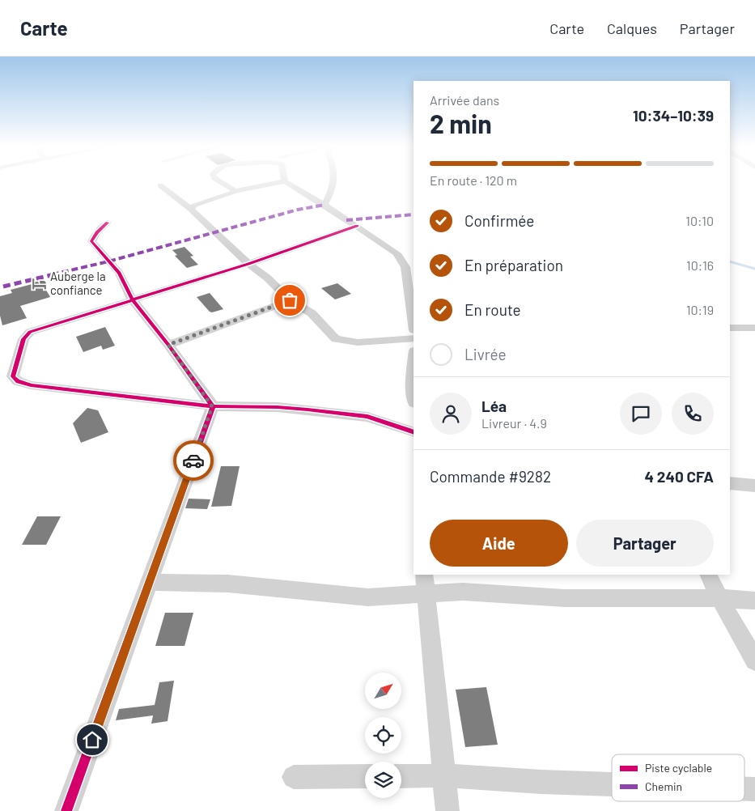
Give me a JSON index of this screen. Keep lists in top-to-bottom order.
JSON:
{
  "places": {
    "hotel": ["Auberge la confiance"]
  },
  "legend": ["Piste cyclable", "Chemin"],
  "north": "top right",
  "page": {
    "header": "Carte",
    "nav": ["Carte", "Calques", "Partager"],
    "heading": ["2 min", "Arrivée dans", "10:34–10:39"],
    "panel": [
      "Léa",
      "Livreur · 4.9",
      "Commande #9282",
      "4 240 CFA"
    ],
    "bar": "En route · 120 m",
    "list": [
      ["Confirmée", "10:10"],
      ["En préparation", "10:16"],
      ["En route", "10:19"],
      "Livrée"
    ],
    "buttons": ["Aide", "Partager"]
  }
}
